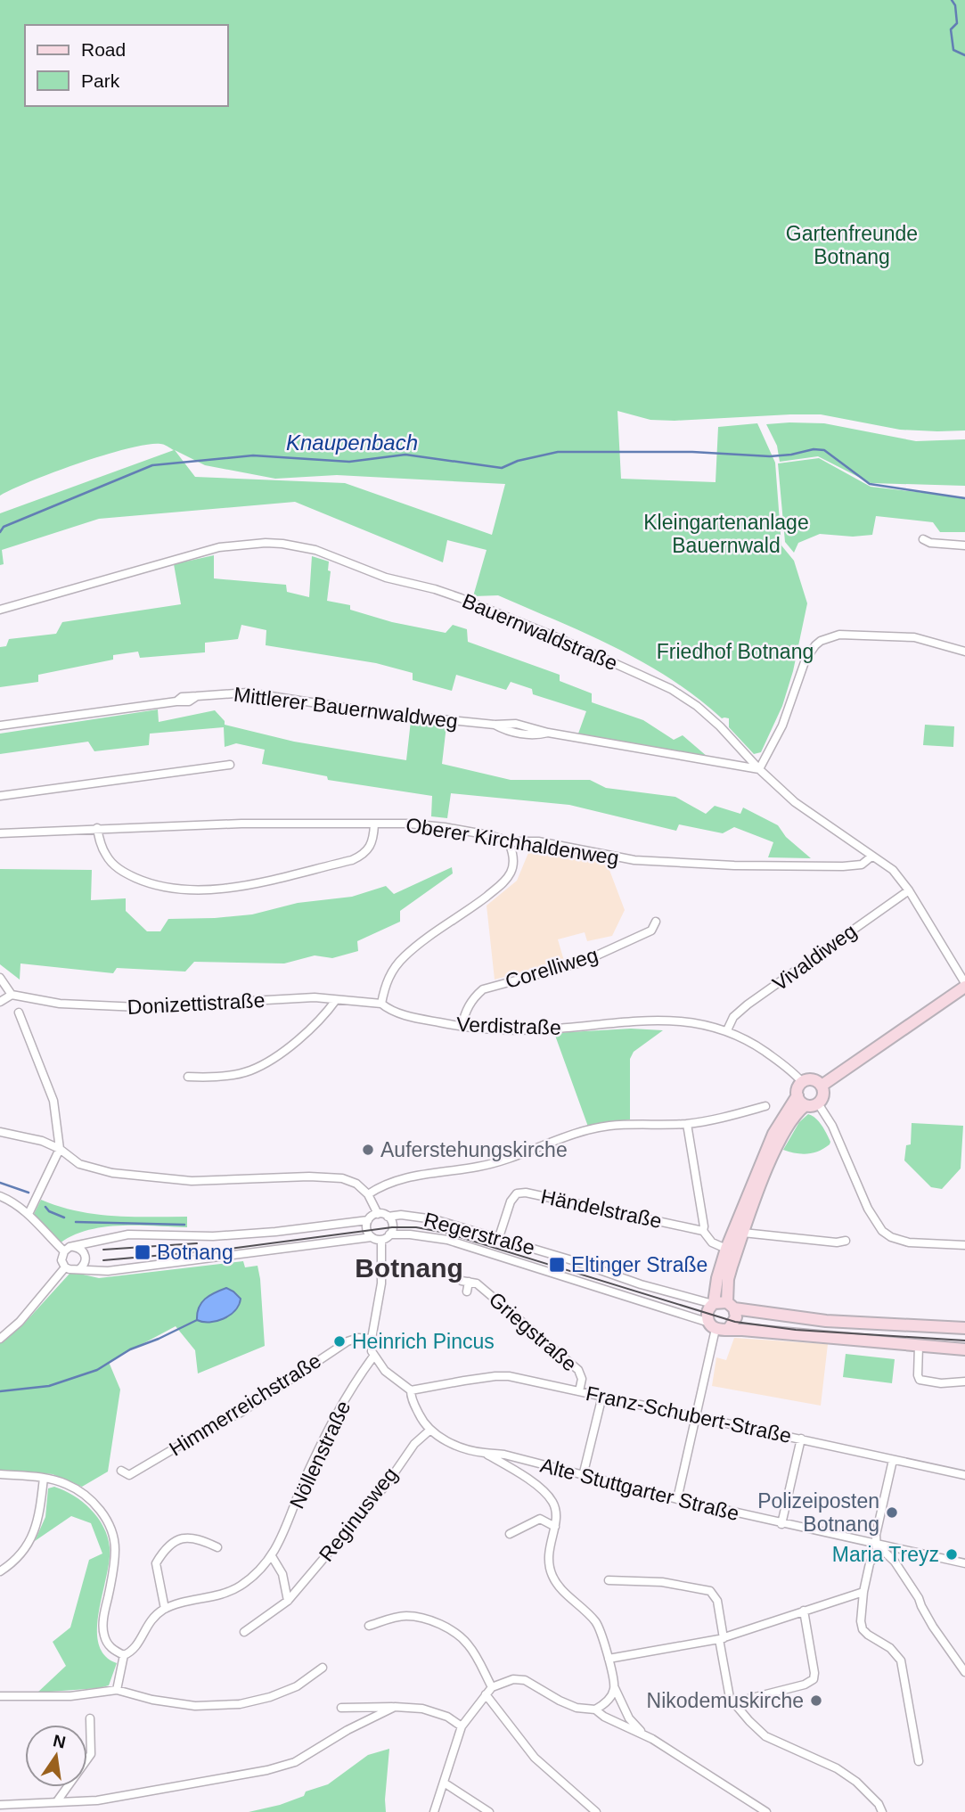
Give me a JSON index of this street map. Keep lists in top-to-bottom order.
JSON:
{
  "streets": {
    "street": [
      "Bauernwaldstraße",
      "Mittlerer Bauernwaldweg",
      "Oberer Kirchhaldenweg",
      "Vivaldiweg",
      "Corelliweg",
      "Donizettistraße",
      "Verdistraße",
      "Händelstraße",
      "Regerstraße",
      "Griegstraße",
      "Himmerreichstraße",
      "Franz-Schubert-Straße",
      "Nöllenstraße",
      "Alte Stuttgarter Straße",
      "Reginusweg"
    ]
  },
  "crossings": [
    ["Bauernwaldstraße", "Mittlerer Bauernwaldweg"],
    ["Bauernwaldstraße", "Oberer Kirchhaldenweg"],
    ["Bauernwaldstraße", "Vivaldiweg"],
    ["Vivaldiweg", "Verdistraße"],
    ["Corelliweg", "Verdistraße"],
    ["Donizettistraße", "Verdistraße"],
    ["Händelstraße", "Regerstraße"],
    ["Griegstraße", "Franz-Schubert-Straße"],
    ["Franz-Schubert-Straße", "Alte Stuttgarter Straße"],
    ["Alte Stuttgarter Straße", "Reginusweg"]
  ],
  "districts": ["Botnang"],
  "water": ["Knaupenbach"],
  "parks": ["Gartenfreunde Botnang", "Kleingartenanlage Bauernwald", "Friedhof Botnang"],
  "places": {
    "other": [
      "Auferstehungskirche",
      "Heinrich Pincus",
      "Polizeiposten Botnang",
      "Maria Treyz",
      "Nikodemuskirche"
    ],
    "transit": ["Botnang", "Eltinger Straße"]
  },
  "legend": ["Road", "Park"],
  "north": "top"
}
